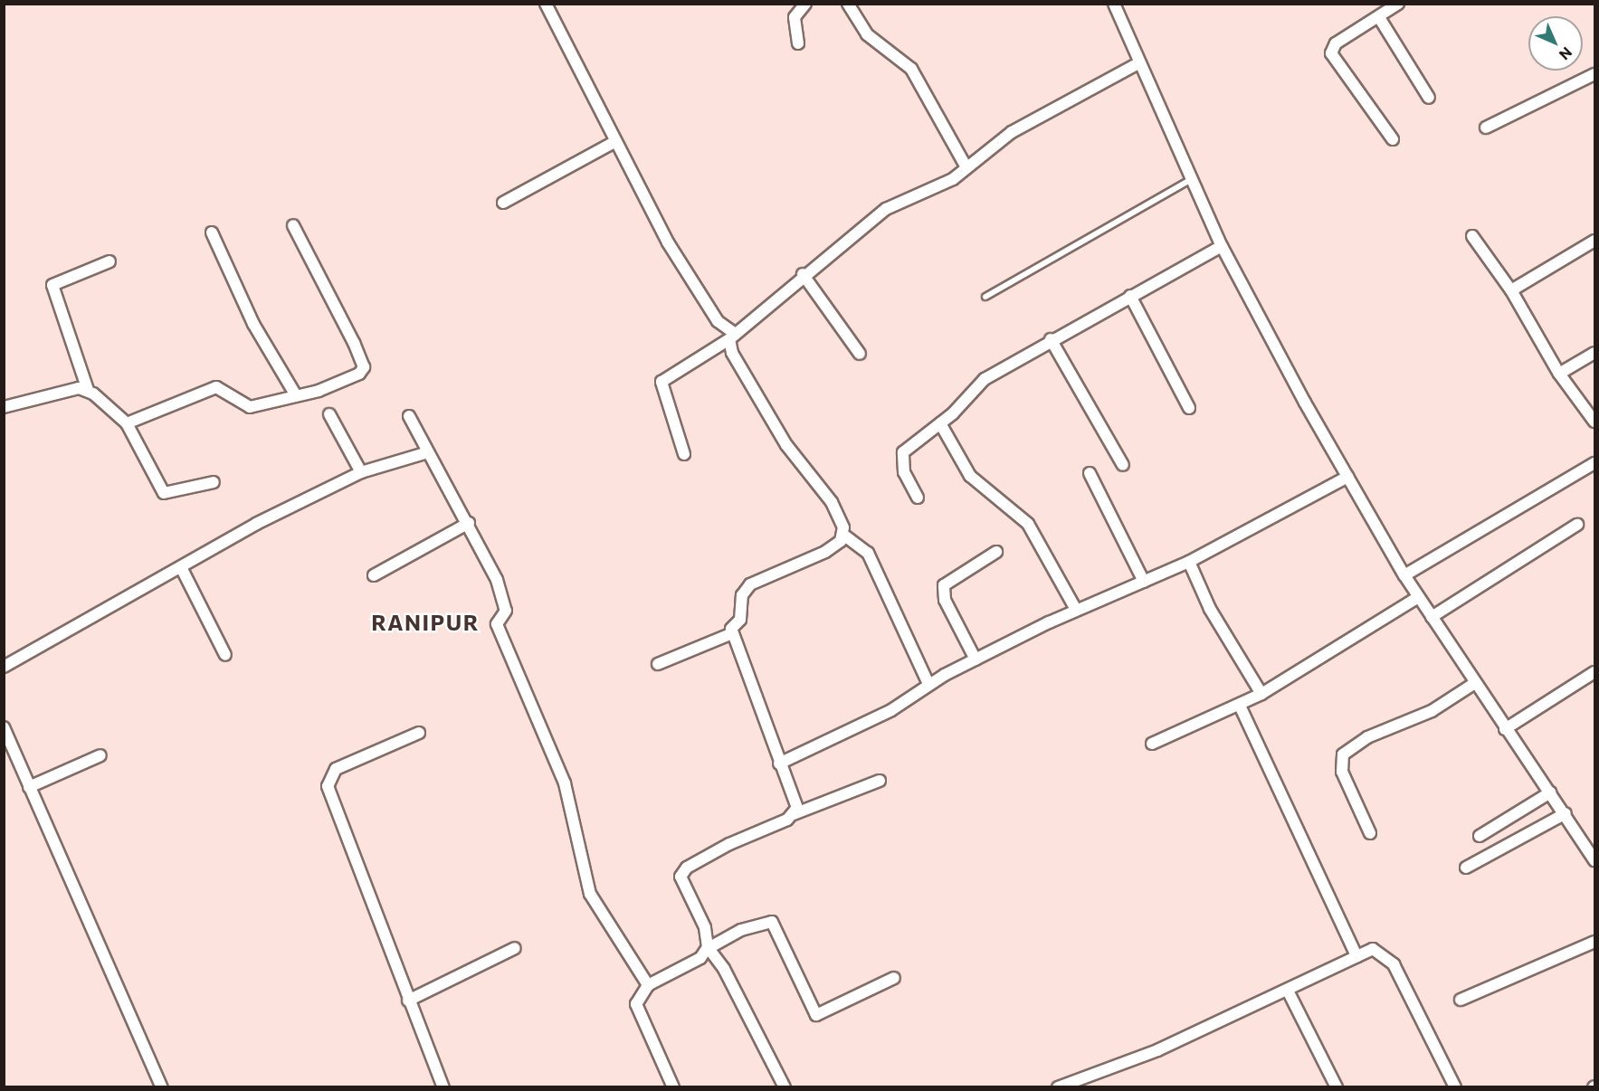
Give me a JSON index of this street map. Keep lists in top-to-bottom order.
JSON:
{
  "districts": ["RANIPUR"],
  "north": "bottom right"
}
